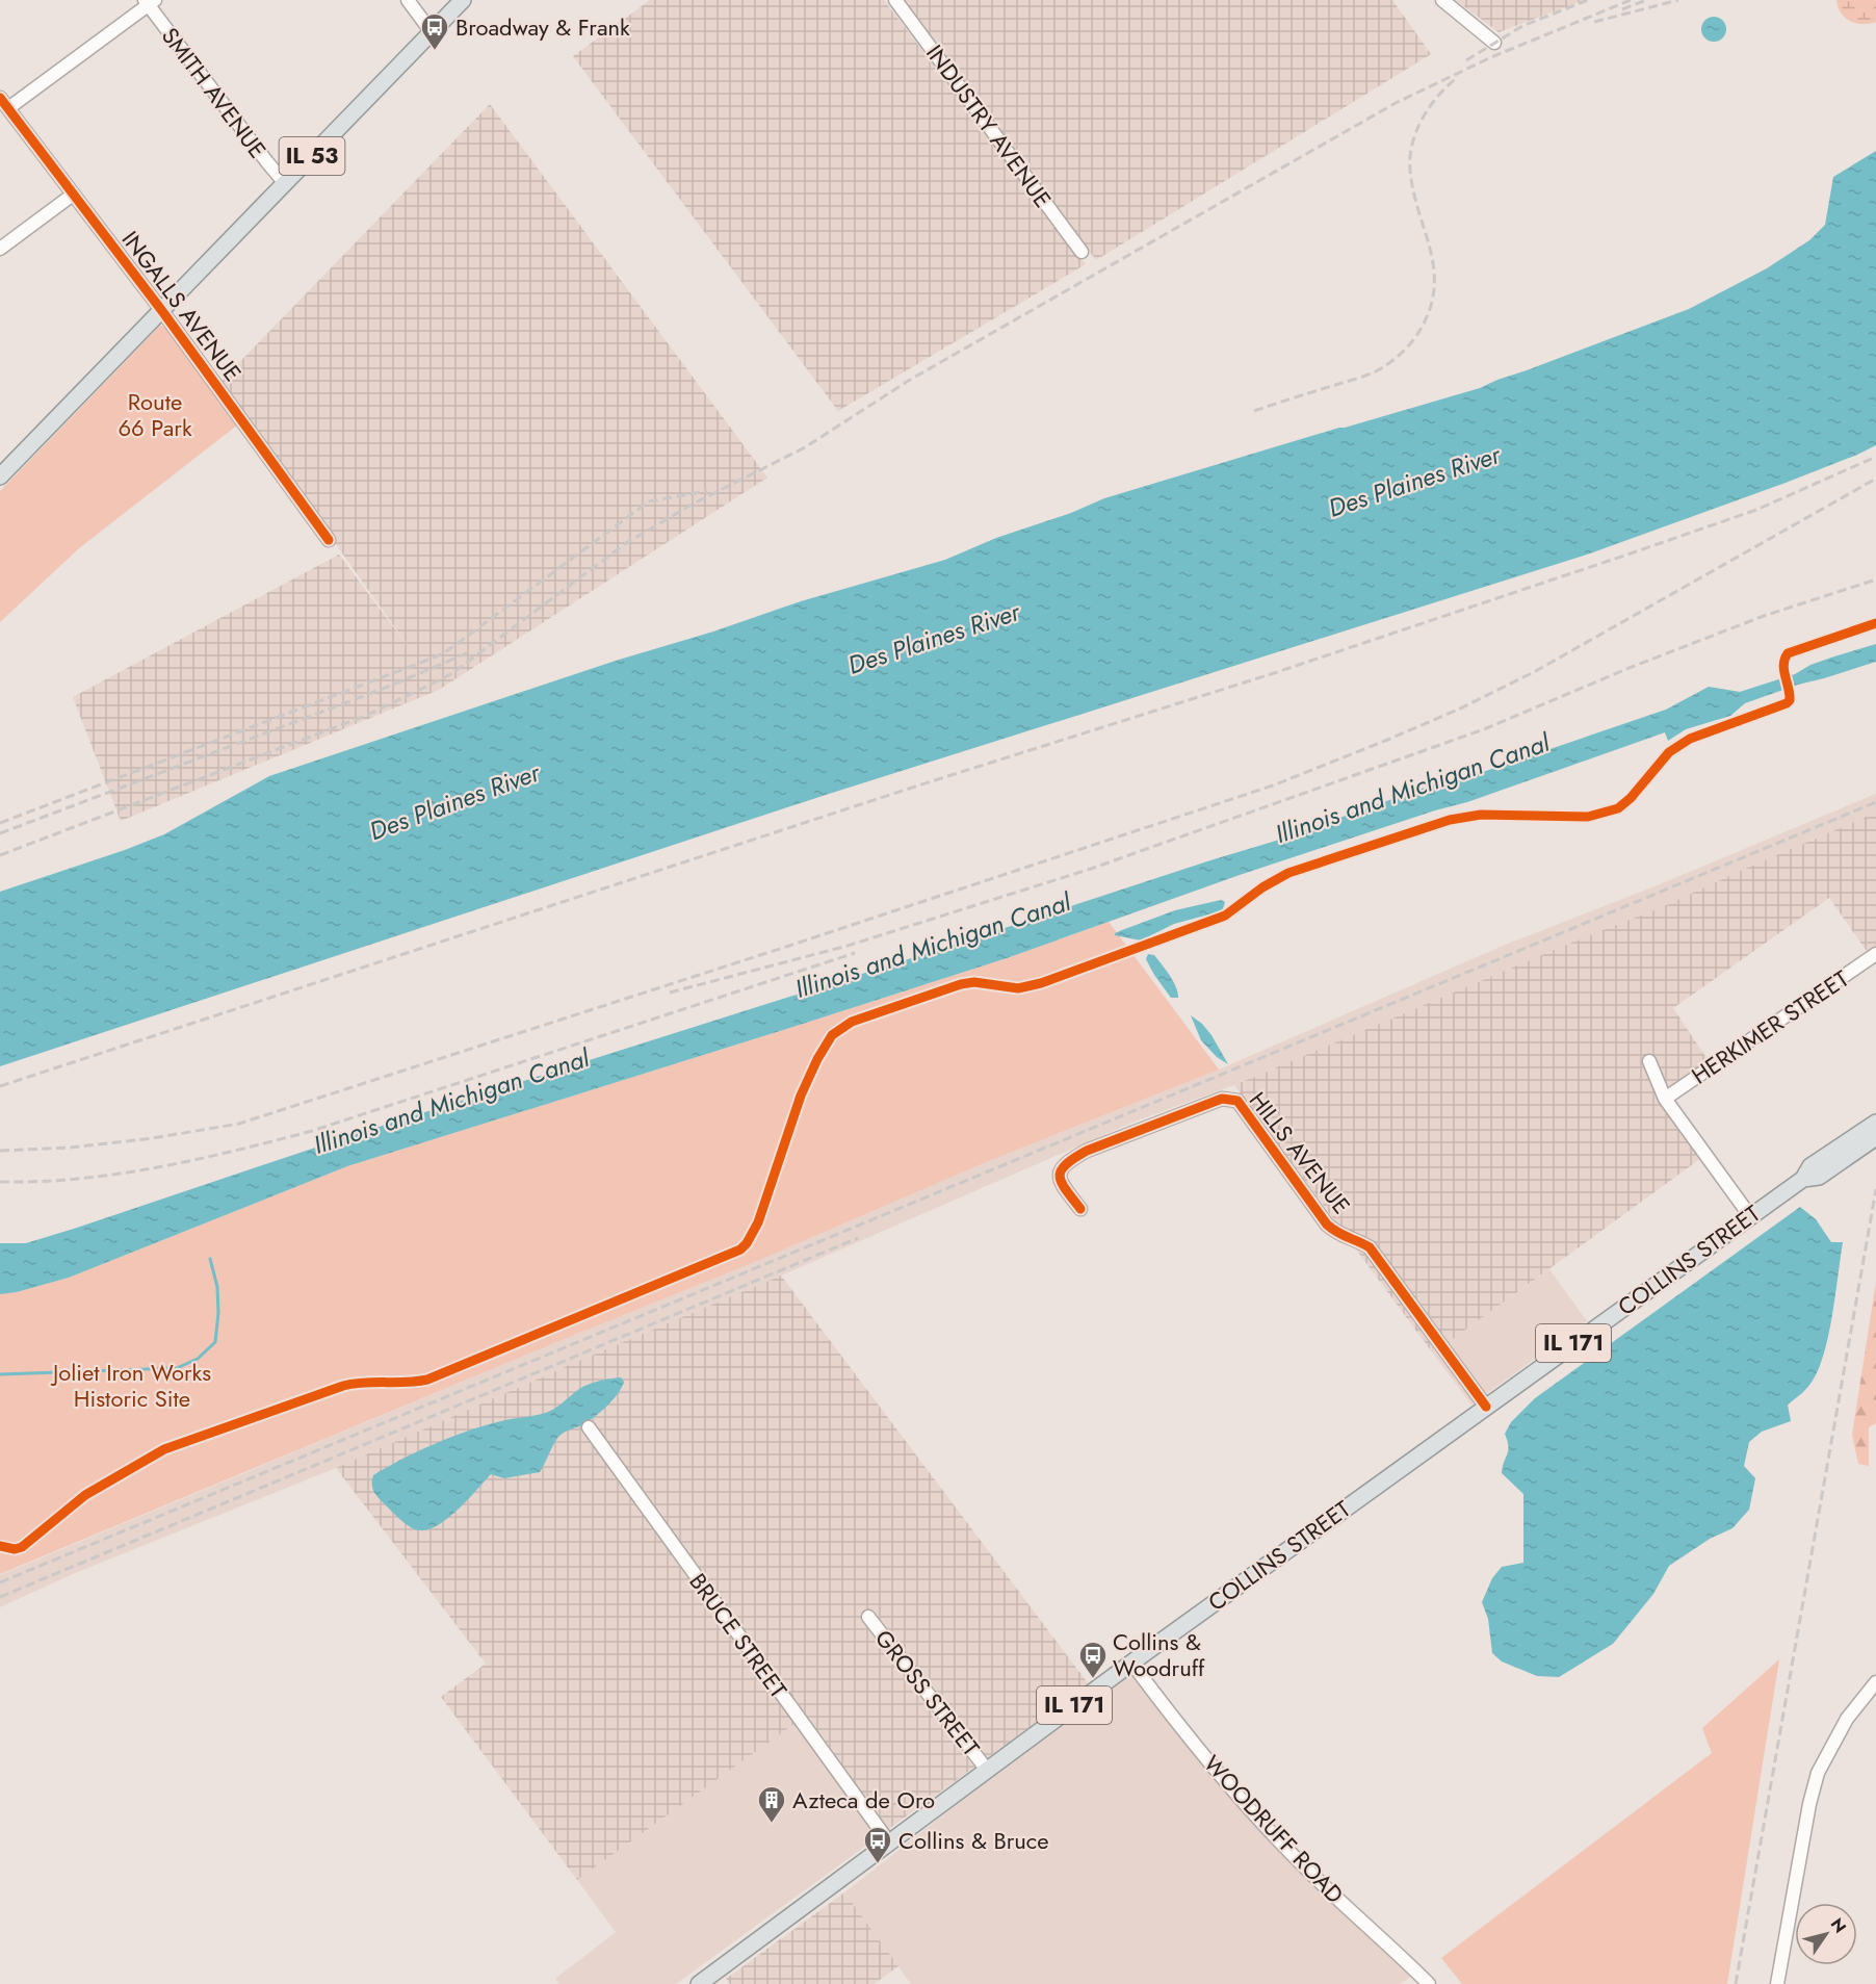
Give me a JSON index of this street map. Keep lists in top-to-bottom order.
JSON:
{
  "streets": {
    "main road": ["IL 53", "COLLINS STREET", "IL 171"],
    "street": [
      "SMITH AVENUE",
      "INDUSTRY AVENUE",
      "INGALLS AVENUE",
      "HERKIMER STREET",
      "HILLS AVENUE",
      "BRUCE STREET",
      "GROSS STREET",
      "WOODRUFF ROAD"
    ]
  },
  "crossings": [
    ["SMITH AVENUE", "IL 53"],
    ["IL 53", "INGALLS AVENUE"],
    ["HILLS AVENUE", "COLLINS STREET"],
    ["COLLINS STREET", "BRUCE STREET"],
    ["COLLINS STREET", "GROSS STREET"],
    ["COLLINS STREET", "WOODRUFF ROAD"]
  ],
  "water": ["Des Plaines River", "Illinois and Michigan Canal"],
  "parks": ["Route 66 Park", "Joliet Iron Works Historic Site"],
  "places": {
    "bus stop": ["Broadway & Frank", "Collins & Woodruff", "Collins & Bruce"],
    "building": ["Azteca de Oro"]
  },
  "north": "top right"
}
